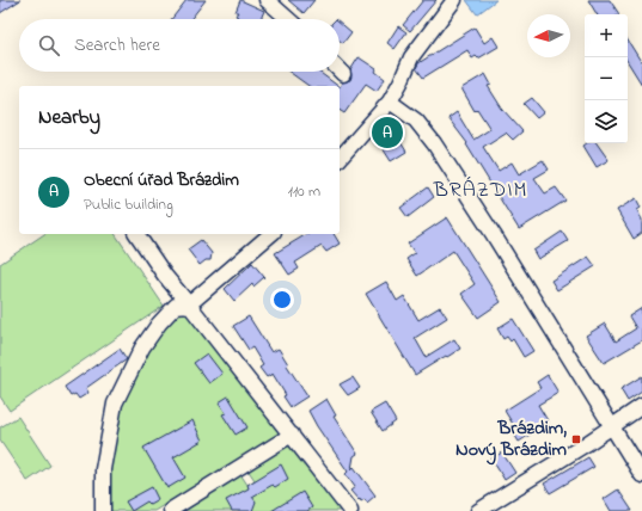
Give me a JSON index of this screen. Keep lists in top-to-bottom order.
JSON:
{
  "districts": ["BRÁZDIM"],
  "places": {
    "transit": ["Brázdim, Nový Brázdim"]
  },
  "north": "left",
  "page": {
    "map_buttons": ["+", "−"],
    "search": "Search here",
    "heading": "Nearby",
    "pins": "A",
    "list": [
      {
        "mark": "A",
        "name": "Obecní úřad Brázdim",
        "note": "Public building",
        "value": "110 m"
      }
    ]
  }
}
